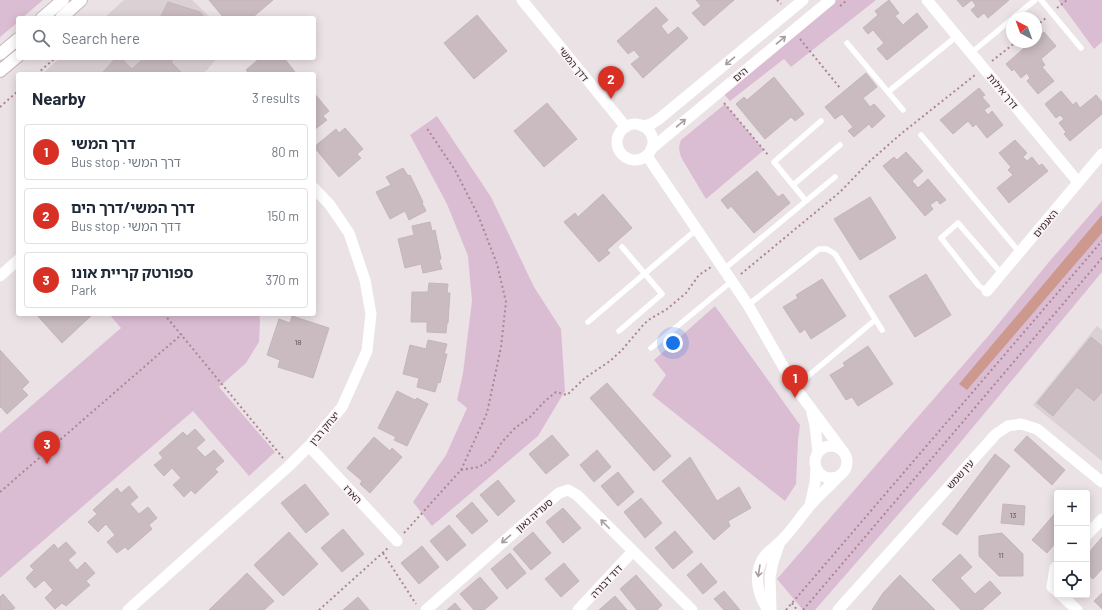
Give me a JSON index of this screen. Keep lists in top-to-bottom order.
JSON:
{
  "streets": {
    "street": [
      "דדך המשי",
      "הים",
      "דרך אילות",
      "האגמים",
      "יצחק רבין",
      "עין שמש",
      "הארז",
      "סעדיה גאון",
      "דוד דבורה"
    ]
  },
  "crossings": [
    ["דדך המשי", "הים"],
    ["דרך אילות", "האגמים"],
    ["יצחק רבין", "הארז"],
    ["סעדיה גאון", "דוד דבורה"]
  ],
  "house_numbers": ["18", "13", "11"],
  "north": "top left",
  "page": {
    "search": "Search here",
    "pins": ["2", "1", "3"],
    "heading": ["Nearby", "3 results"],
    "list": [
      {
        "mark": "1",
        "name": "דרך המשי",
        "note": "Bus stop · דרך המשי",
        "value": "80 m"
      },
      {
        "mark": "2",
        "name": "דרך המשי/דרך הים",
        "note": "Bus stop · דדך המשי",
        "value": "150 m"
      },
      {
        "mark": "3",
        "name": "ספורטק קריית אונו",
        "note": "Park",
        "value": "370 m"
      }
    ],
    "map_buttons": ["+", "−"]
  }
}
